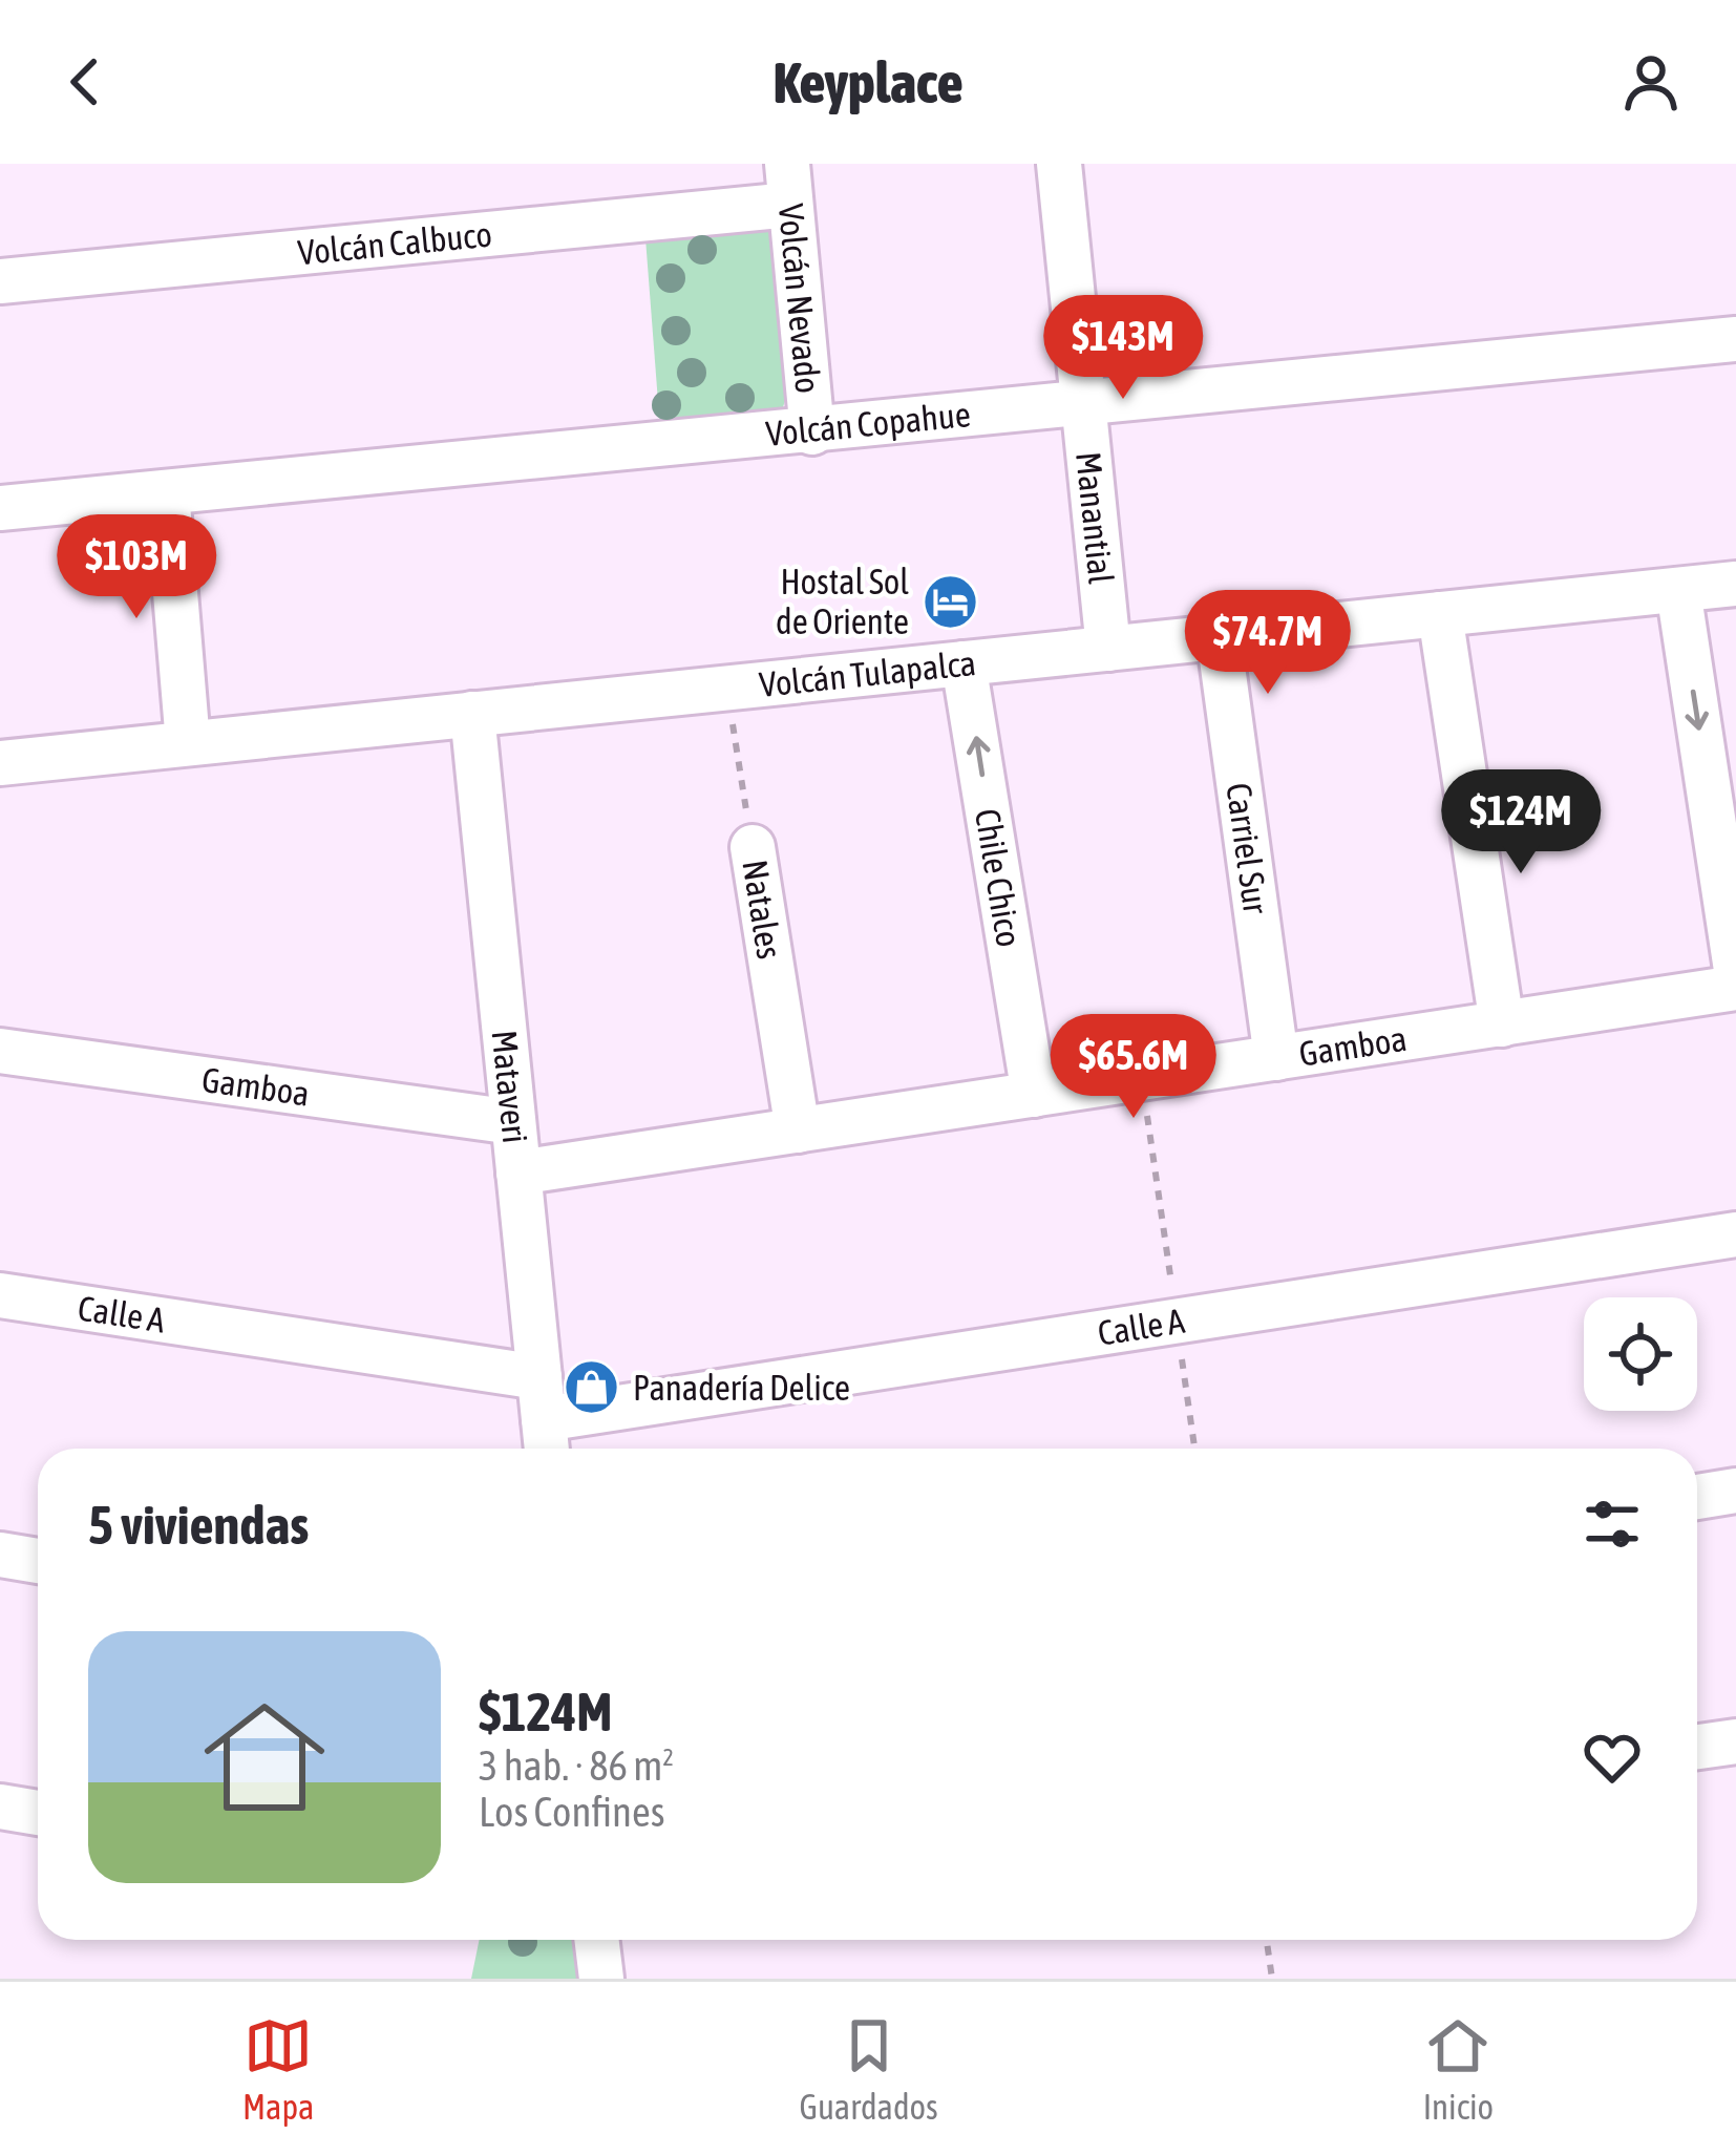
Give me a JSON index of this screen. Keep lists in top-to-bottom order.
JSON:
{
  "streets": {
    "street": [
      "Volcán Calbuco",
      "Volcán Nevado",
      "Volcán Copahue",
      "Manantial",
      "Volcán Tulapalca",
      "Carriel Sur",
      "Chile Chico",
      "Natales",
      "Gamboa",
      "Mataveri",
      "Calle A"
    ]
  },
  "crossings": [
    ["Volcán Calbuco", "Volcán Nevado"],
    ["Volcán Nevado", "Volcán Copahue"],
    ["Volcán Copahue", "Manantial"],
    ["Manantial", "Volcán Tulapalca"],
    ["Volcán Tulapalca", "Carriel Sur"],
    ["Volcán Tulapalca", "Chile Chico"],
    ["Volcán Tulapalca", "Natales"],
    ["Volcán Tulapalca", "Mataveri"],
    ["Carriel Sur", "Gamboa"],
    ["Chile Chico", "Gamboa"],
    ["Natales", "Gamboa"],
    ["Gamboa", "Mataveri"],
    ["Mataveri", "Calle A"]
  ],
  "one_way": ["Chile Chico"],
  "places": {
    "hotel": ["Hostal Sol de Oriente"],
    "shop": ["Panadería Delice"]
  },
  "page": {
    "header": "Keyplace",
    "price": [
      "$143M",
      "$103M",
      "$74.7M",
      "$124M",
      "$65.6M"
    ],
    "heading": "5 viviendas",
    "list": [
      {
        "name": "$124M",
        "note": "3 hab. · 86 m² · Los Confines"
      }
    ],
    "tabs": ["Mapa", "Guardados", "Inicio"]
  }
}
